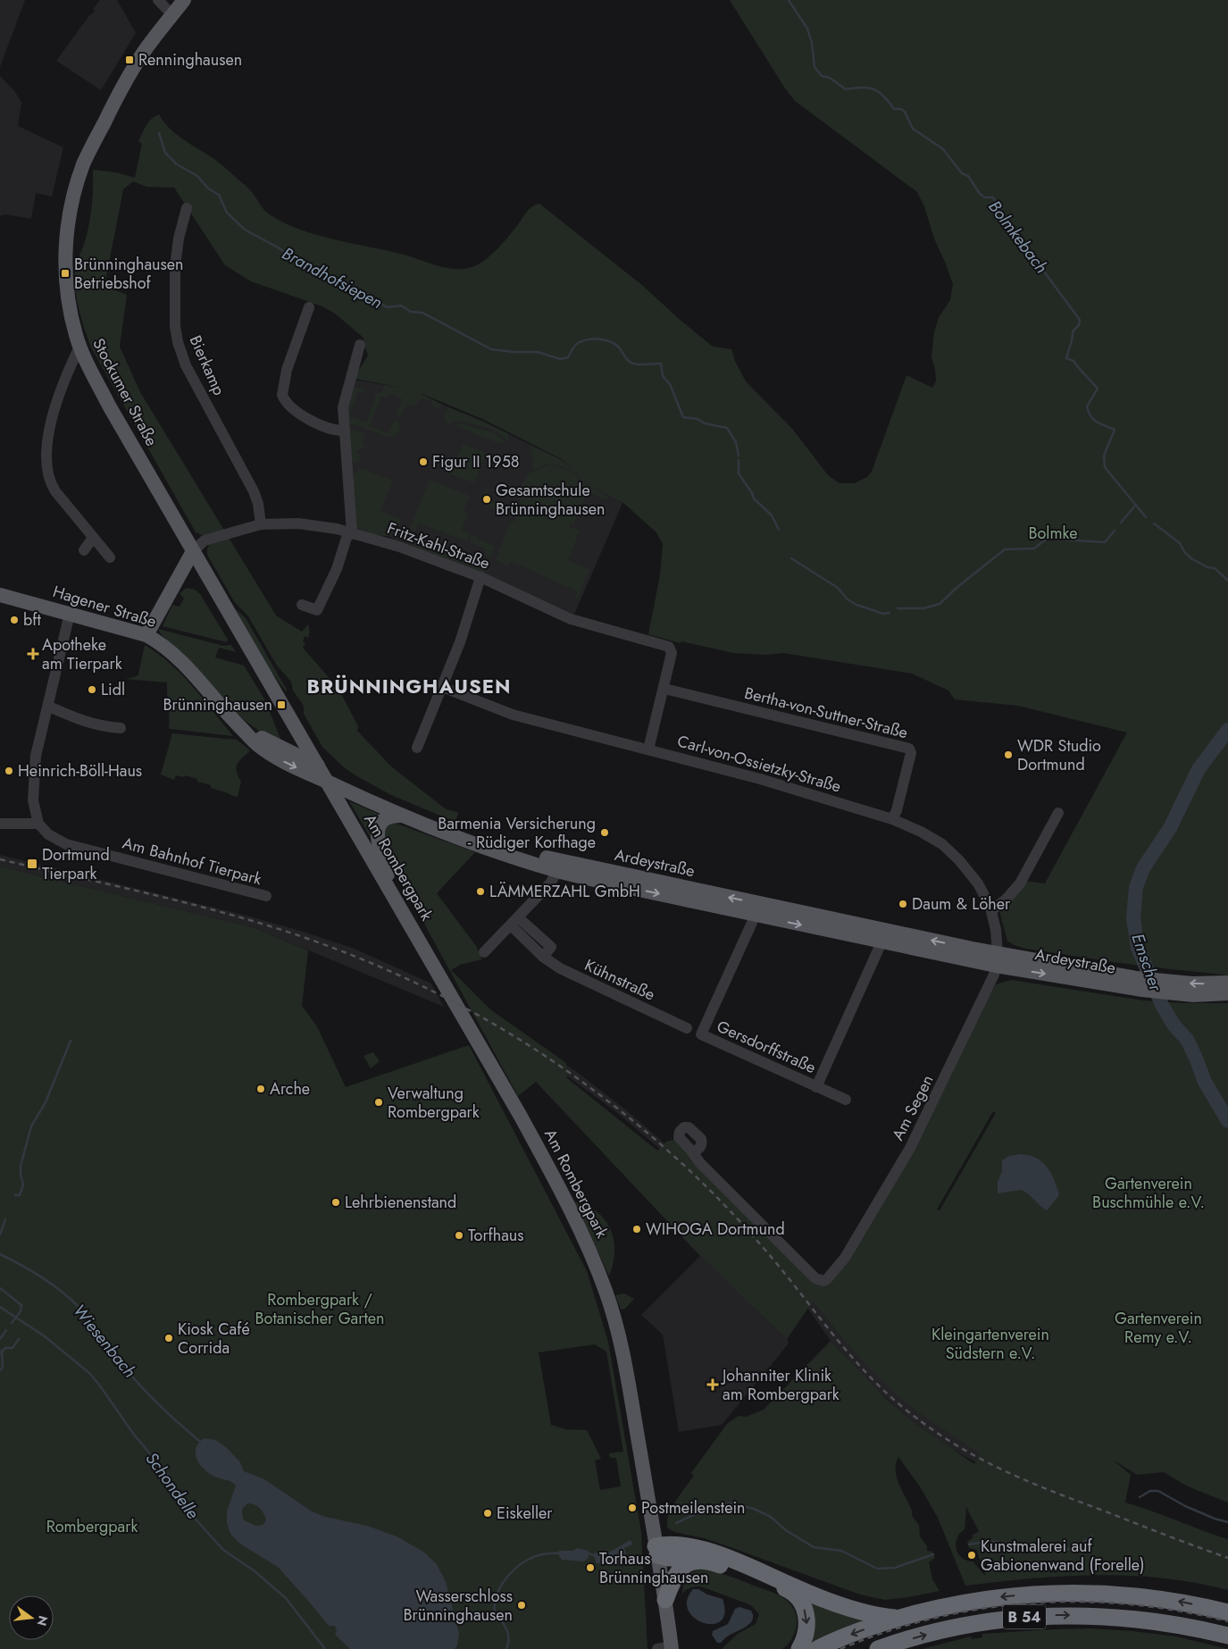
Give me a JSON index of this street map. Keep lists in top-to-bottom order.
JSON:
{
  "streets": {
    "highway": ["B 54"],
    "main road": [
      "Stockumer Straße",
      "Hagener Straße",
      "Ardeystraße",
      "Am Rombergpark"
    ],
    "street": [
      "Bierkamp",
      "Fritz-Kahl-Straße",
      "Bertha-von-Suttner-Straße",
      "Carl-von-Ossietzky-Straße",
      "Am Bahnhof Tierpark",
      "Kühnstraße",
      "Gersdorffstraße",
      "Am Segen"
    ]
  },
  "crossings": [
    ["Bierkamp", "Fritz-Kahl-Straße"],
    ["Stockumer Straße", "Fritz-Kahl-Straße"],
    ["Stockumer Straße", "Hagener Straße"],
    ["Stockumer Straße", "Ardeystraße"],
    ["Stockumer Straße", "Am Rombergpark"],
    ["Fritz-Kahl-Straße", "Bertha-von-Suttner-Straße"],
    ["Hagener Straße", "Ardeystraße"],
    ["Hagener Straße", "Am Rombergpark"],
    ["Bertha-von-Suttner-Straße", "Carl-von-Ossietzky-Straße"],
    ["Carl-von-Ossietzky-Straße", "Ardeystraße"],
    ["Carl-von-Ossietzky-Straße", "Am Segen"],
    ["Ardeystraße", "Am Rombergpark"],
    ["Ardeystraße", "Gersdorffstraße"],
    ["Ardeystraße", "Am Segen"]
  ],
  "districts": ["BRÜNNINGHAUSEN"],
  "water": [
    "Bolmkebach",
    "Brandhofsiepen",
    "Emscher",
    "Wiesenbach",
    "Schondelle"
  ],
  "parks": [
    "Bolmke",
    "Gartenverein Buschmühle e.V.",
    "Rombergpark / Botanischer Garten",
    "Gartenverein Remy e.V.",
    "Kleingartenverein Südstern e.V.",
    "Rombergpark"
  ],
  "places": {
    "transit": [
      "Renninghausen",
      "Brünninghausen Betriebshof",
      "Brünninghausen",
      "Dortmund Tierpark"
    ],
    "other": [
      "Figur II 1958",
      "Gesamtschule Brünninghausen",
      "bft",
      "Lidl",
      "WDR Studio Dortmund",
      "Heinrich-Böll-Haus",
      "Barmenia Versicherung - Rüdiger Korfhage",
      "LÄMMERZAHL GmbH",
      "Daum & Löher",
      "Arche",
      "Verwaltung Rombergpark",
      "Lehrbienenstand",
      "WIHOGA Dortmund",
      "Torfhaus",
      "Kiosk Café Corrida",
      "Postmeilenstein",
      "Eiskeller",
      "Kunstmalerei auf Gabionenwand (Forelle)",
      "Torhaus Brünninghausen",
      "Wasserschloss Brünninghausen"
    ],
    "health": ["Apotheke am Tierpark", "Johanniter Klinik am Rombergpark"]
  },
  "north": "right"
}
